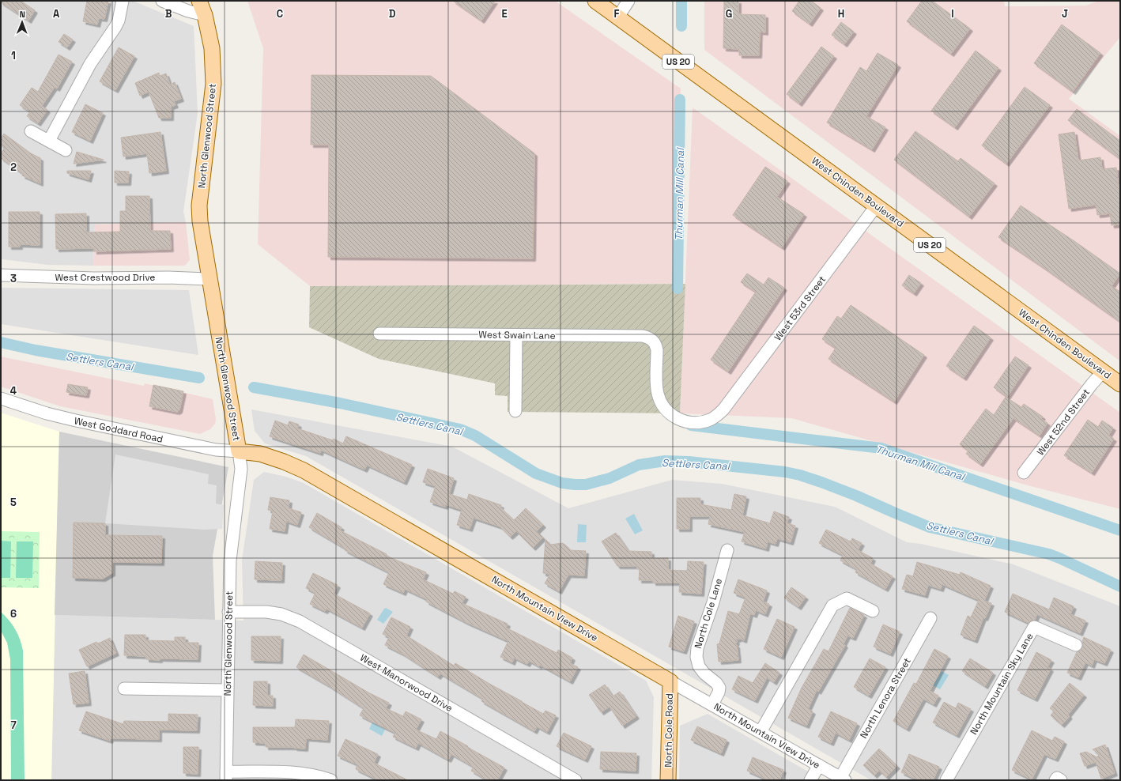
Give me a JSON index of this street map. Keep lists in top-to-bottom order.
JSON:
{
  "streets": {
    "main road": [
      "US 20",
      "North Glenwood Street",
      "West Chinden Boulevard",
      "North Mountain View Drive",
      "North Cole Road"
    ],
    "street": [
      "West Crestwood Drive",
      "West 53rd Street",
      "West Swain Lane",
      "West 52nd Street",
      "West Goddard Road",
      "North Cole Lane",
      "West Manorwood Drive",
      "North Mountain Sky Lane",
      "North Lenora Street"
    ]
  },
  "crossings": [
    ["North Glenwood Street", "West Crestwood Drive"],
    ["North Glenwood Street", "West Goddard Road"],
    ["North Glenwood Street", "North Mountain View Drive"],
    ["North Glenwood Street", "West Manorwood Drive"],
    ["West Chinden Boulevard", "West 53rd Street"],
    ["West Chinden Boulevard", "West 52nd Street"],
    ["West 53rd Street", "West Swain Lane"],
    ["West Goddard Road", "North Mountain View Drive"],
    ["North Mountain View Drive", "North Cole Lane"],
    ["North Mountain View Drive", "North Lenora Street"],
    ["North Mountain View Drive", "North Cole Road"]
  ],
  "water": ["Thurman Mill Canal", "Settlers Canal"],
  "north": "top",
  "grid": {
    "columns": [
      "A",
      "B",
      "C",
      "D",
      "E",
      "F",
      "G",
      "H",
      "I",
      "J"
    ],
    "rows": [
      "1",
      "2",
      "3",
      "4",
      "5",
      "6",
      "7"
    ]
  }
}
